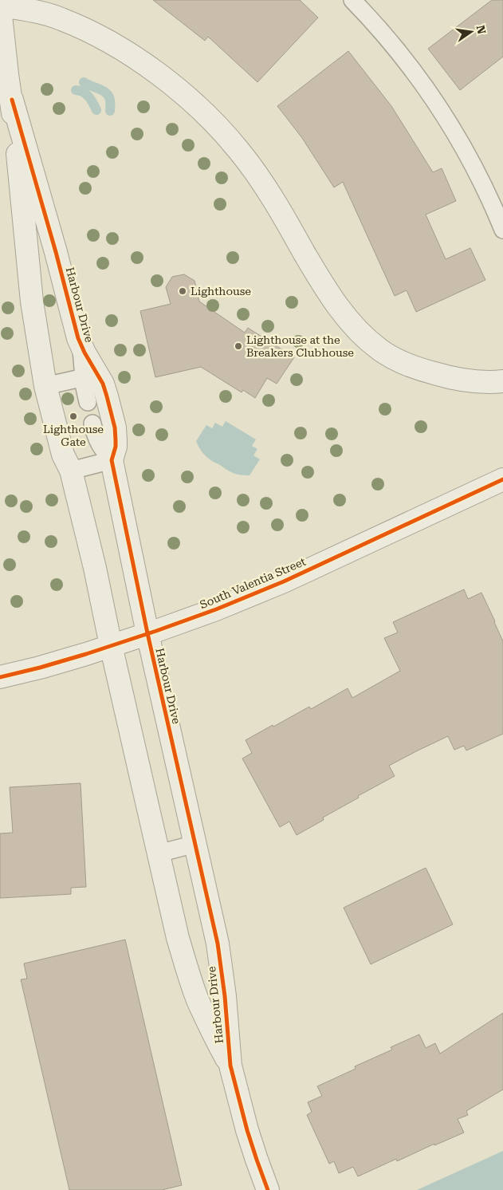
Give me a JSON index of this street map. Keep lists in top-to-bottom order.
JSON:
{
  "streets": {
    "street": ["Harbour Drive", "South Valentia Street"]
  },
  "crossings": [
    ["Harbour Drive", "South Valentia Street"]
  ],
  "places": ["Lighthouse", "Lighthouse at the Breakers Clubhouse", "Lighthouse Gate"],
  "north": "right"
}
